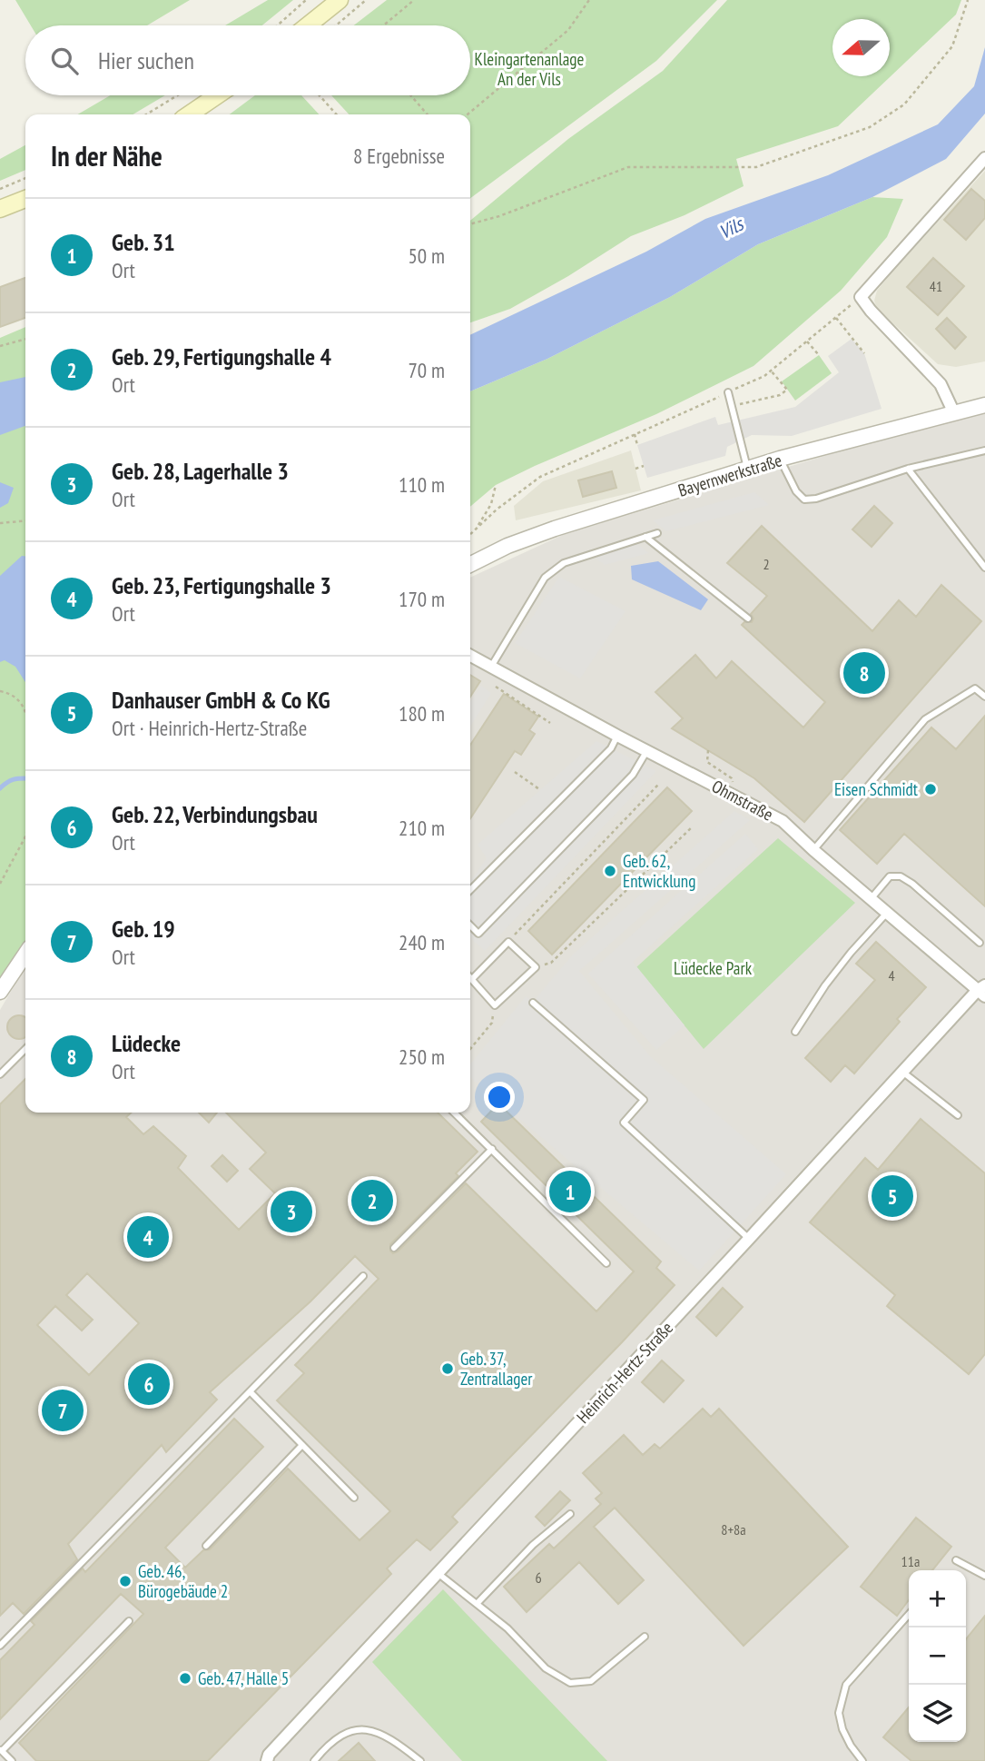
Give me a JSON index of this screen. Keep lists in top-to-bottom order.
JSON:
{
  "streets": {
    "street": ["Bayernwerkstraße", "Ohmstraße", "Heinrich-Hertz-Straße"]
  },
  "crossings": [
    ["Ohmstraße", "Heinrich-Hertz-Straße"]
  ],
  "water": ["Vils"],
  "parks": ["Kleingartenanlage An der Vils", "Lüdecke Park"],
  "places": [
    "Eisen Schmidt",
    "Geb. 62, Entwicklung",
    "Geb. 37, Zentrallager",
    "Geb. 46, Bürogebäude 2",
    "Geb. 47, Halle 5"
  ],
  "house_numbers": [
    "41",
    "2",
    "4",
    "8+8a",
    "11a",
    "6"
  ],
  "north": "left",
  "page": {
    "search": "Hier suchen",
    "heading": ["In der Nähe", "8 Ergebnisse"],
    "list": [
      {
        "mark": "1",
        "name": "Geb. 31",
        "note": "Ort",
        "value": "50 m"
      },
      {
        "mark": "2",
        "name": "Geb. 29, Fertigungshalle 4",
        "note": "Ort",
        "value": "70 m"
      },
      {
        "mark": "3",
        "name": "Geb. 28, Lagerhalle 3",
        "note": "Ort",
        "value": "110 m"
      },
      {
        "mark": "4",
        "name": "Geb. 23, Fertigungshalle 3",
        "note": "Ort",
        "value": "170 m"
      },
      {
        "mark": "5",
        "name": "Danhauser GmbH & Co KG",
        "note": "Ort · Heinrich-Hertz-Straße",
        "value": "180 m"
      },
      {
        "mark": "6",
        "name": "Geb. 22, Verbindungsbau",
        "note": "Ort",
        "value": "210 m"
      },
      {
        "mark": "7",
        "name": "Geb. 19",
        "note": "Ort",
        "value": "240 m"
      },
      {
        "mark": "8",
        "name": "Lüdecke",
        "note": "Ort",
        "value": "250 m"
      }
    ],
    "pins": [
      "8",
      "1",
      "5",
      "2",
      "3",
      "4",
      "6",
      "7"
    ],
    "map_buttons": ["+", "−"]
  }
}
